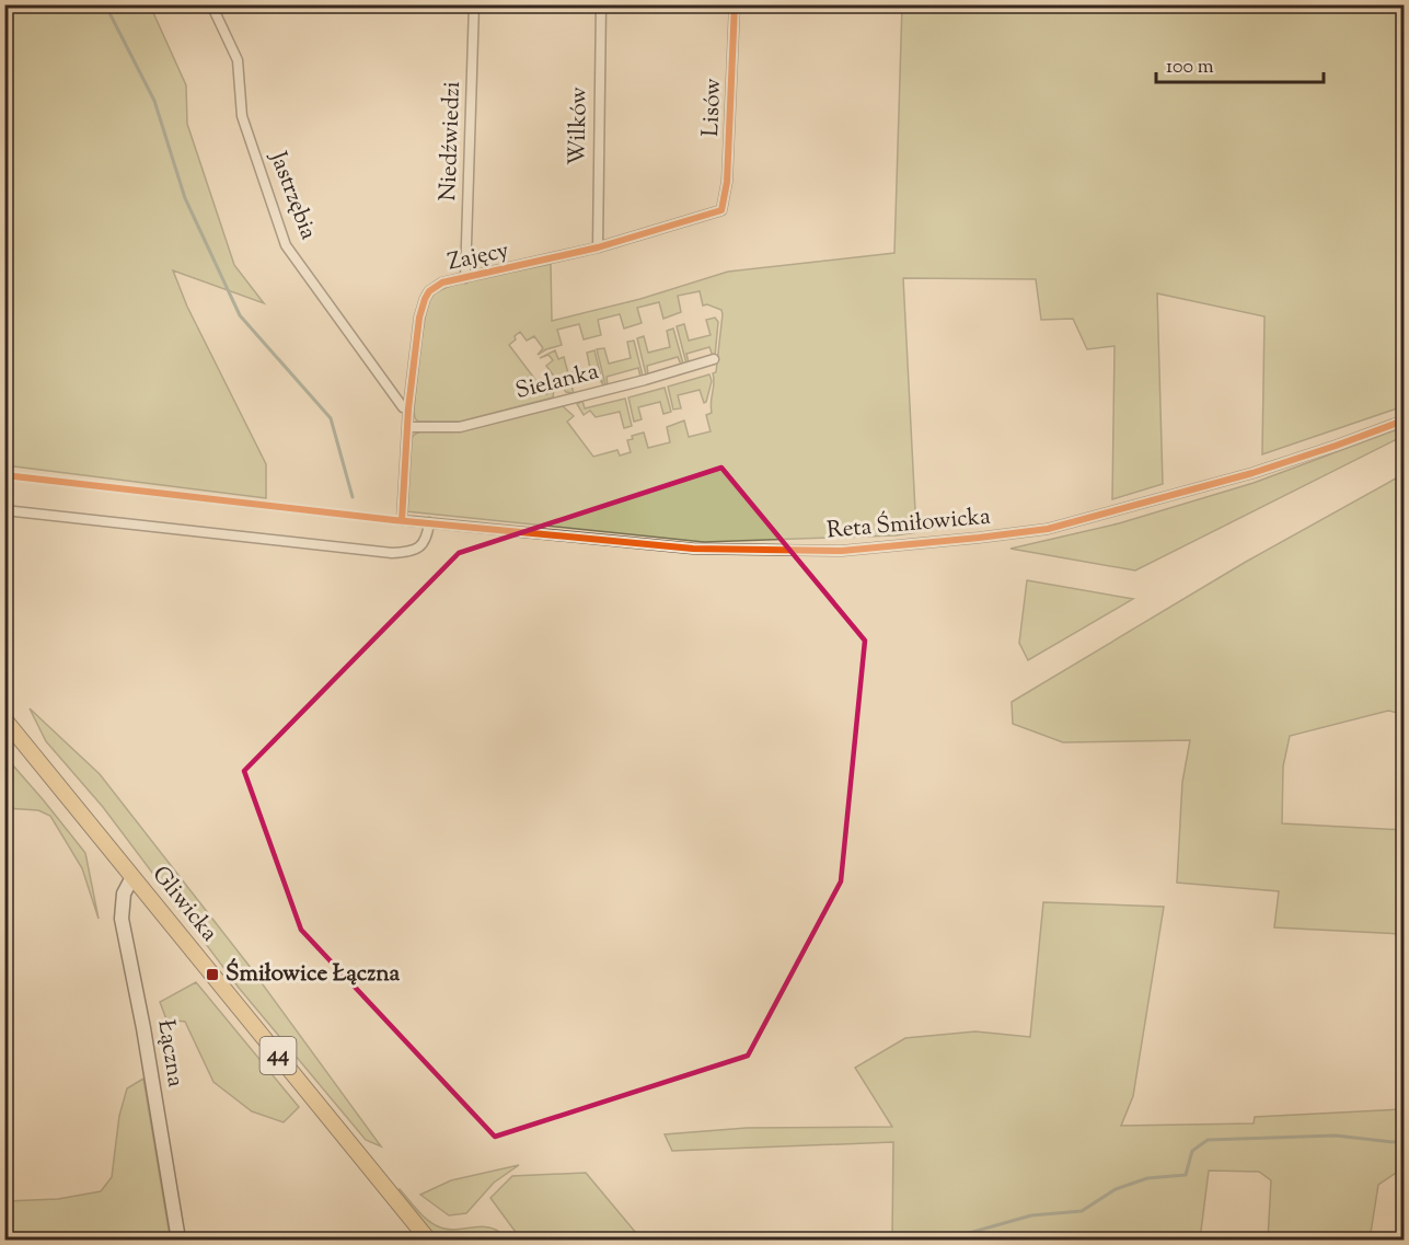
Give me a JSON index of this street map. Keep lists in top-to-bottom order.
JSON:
{
  "streets": {
    "main road": ["Gliwicka", "44"],
    "street": [
      "Lisów",
      "Wilków",
      "Niedźwiedzi",
      "Jastrzębia",
      "Zajęcy",
      "Sielanka",
      "Reta Śmiłowicka",
      "Łączna"
    ]
  },
  "crossings": [
    ["Lisów", "Zajęcy"],
    ["Wilków", "Zajęcy"],
    ["Niedźwiedzi", "Zajęcy"],
    ["Jastrzębia", "Zajęcy"],
    ["Zajęcy", "Sielanka"],
    ["Zajęcy", "Reta Śmiłowicka"],
    ["Gliwicka", "Łączna"]
  ],
  "places": {
    "transit": ["Śmiłowice Łączna"]
  },
  "scale_bar": "100 m"
}
